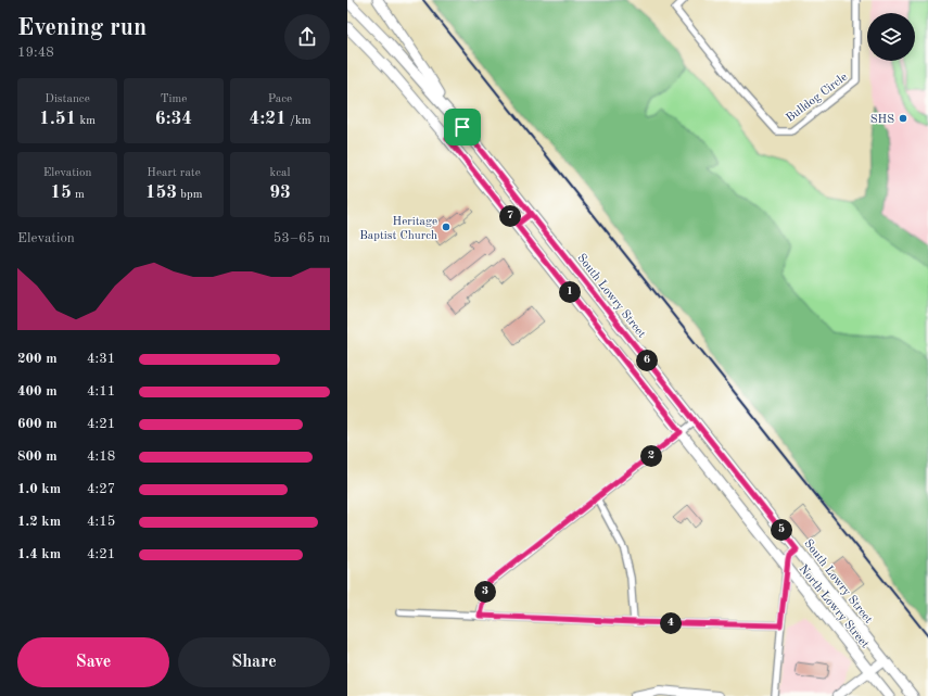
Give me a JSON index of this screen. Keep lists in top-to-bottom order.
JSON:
{
  "streets": {
    "main road": ["South Lowry Street", "North Lowry Street"],
    "street": ["Bulldog Circle"]
  },
  "places": ["SHS", "Heritage Baptist Church"],
  "page": {
    "heading": ["Evening run", "19:48"],
    "stats": [
      ["Distance", "1.51 km"],
      ["Time", "6:34"],
      ["Pace", "4:21 /km"],
      ["Elevation", "15 m"],
      ["Heart rate", "153 bpm"],
      ["kcal", "93"]
    ],
    "pins": [
      "7",
      "1",
      "6",
      "2",
      "5",
      "3",
      "4"
    ],
    "chart": ["Elevation", "53–65 m"],
    "list": [
      {
        "name": "200 m",
        "note": "4:31"
      },
      {
        "name": "400 m",
        "note": "4:11"
      },
      {
        "name": "600 m",
        "note": "4:21"
      },
      {
        "name": "800 m",
        "note": "4:18"
      },
      {
        "name": "1.0 km",
        "note": "4:27"
      },
      {
        "name": "1.2 km",
        "note": "4:15"
      },
      {
        "name": "1.4 km",
        "note": "4:21"
      }
    ],
    "buttons": ["Save", "Share"]
  }
}
